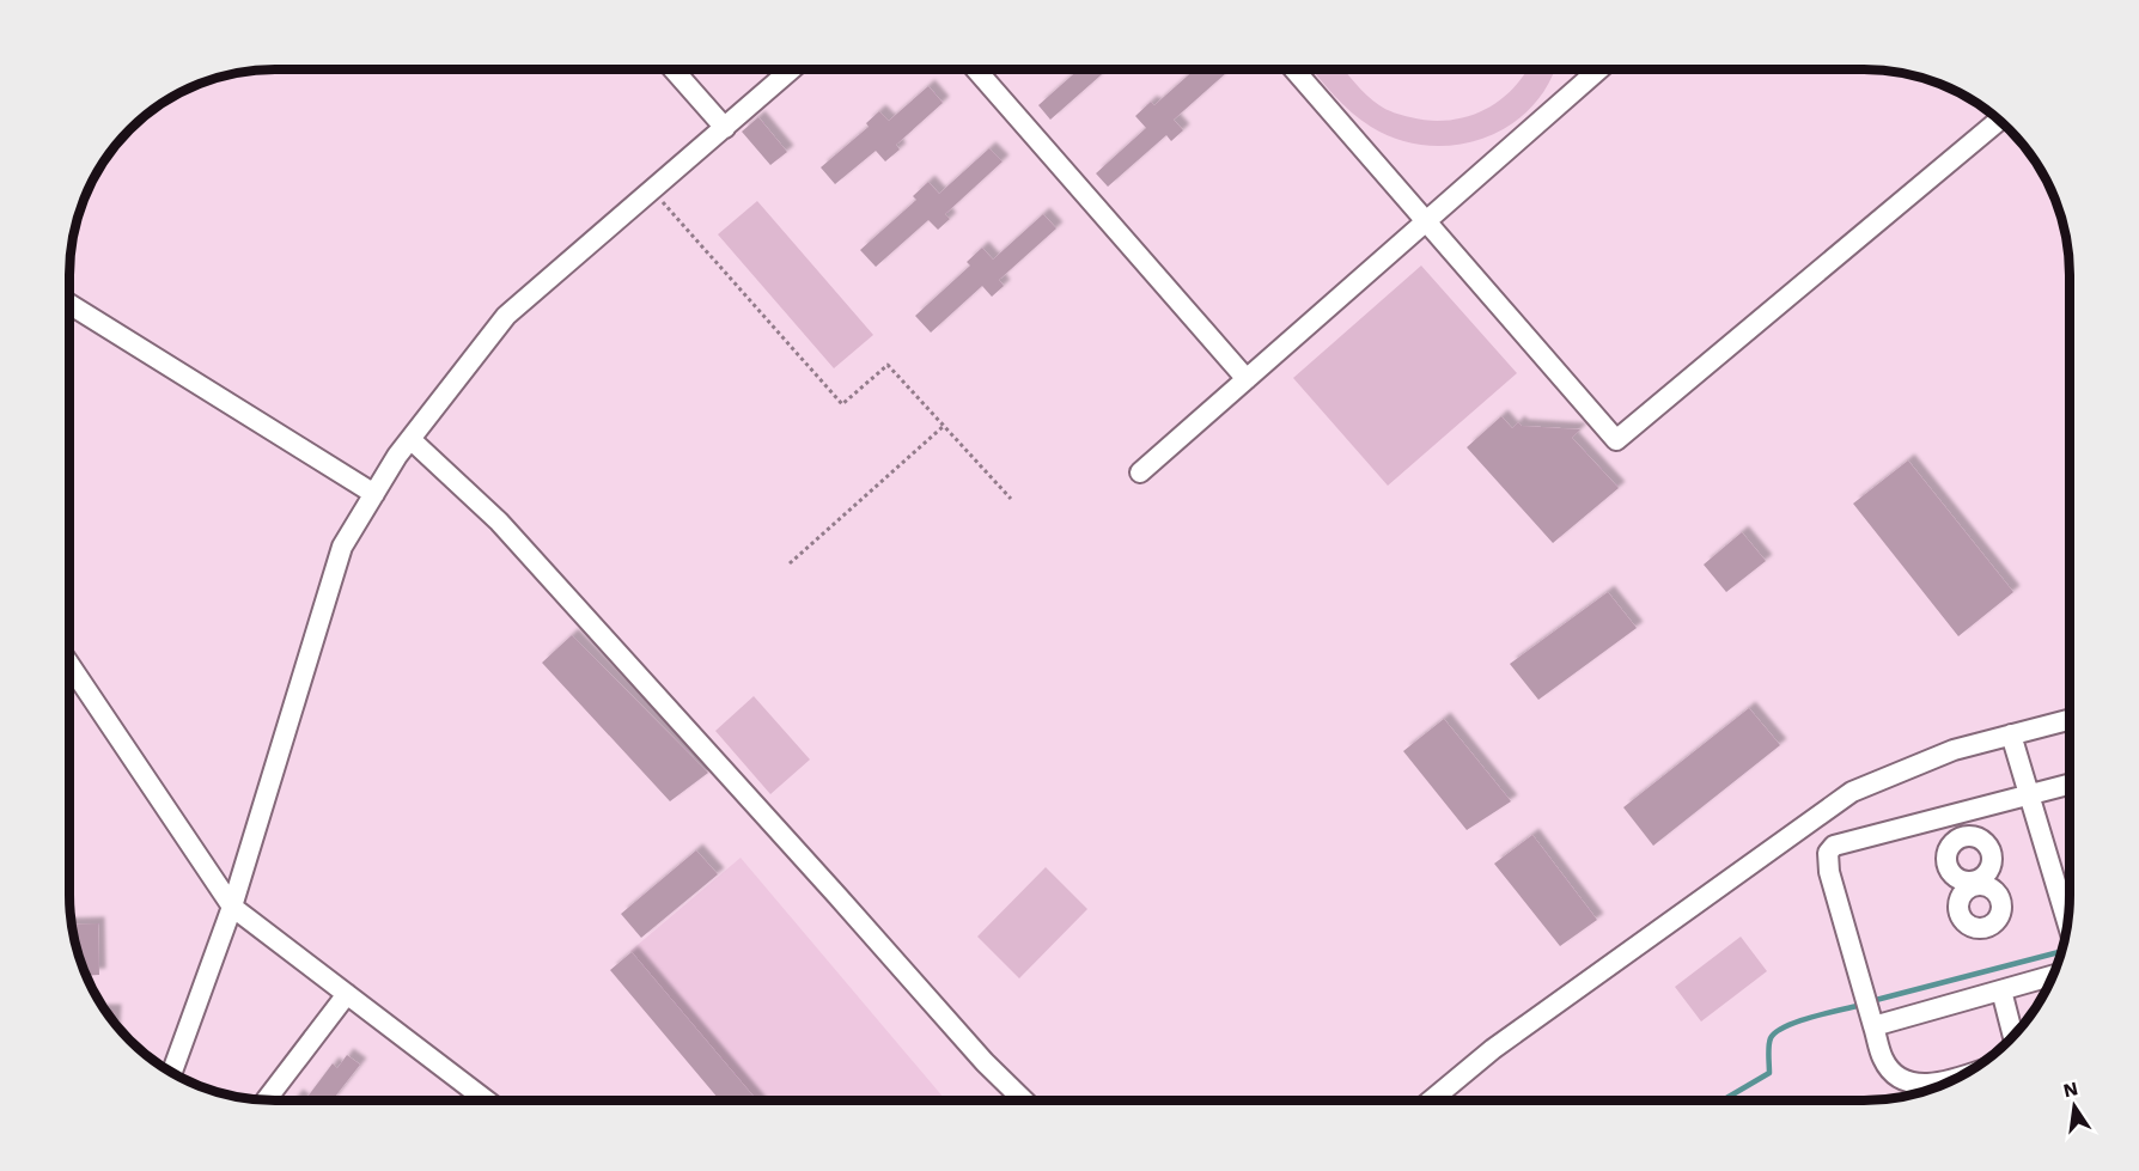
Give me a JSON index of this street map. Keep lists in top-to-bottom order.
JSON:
{
  "north": "top"
}
